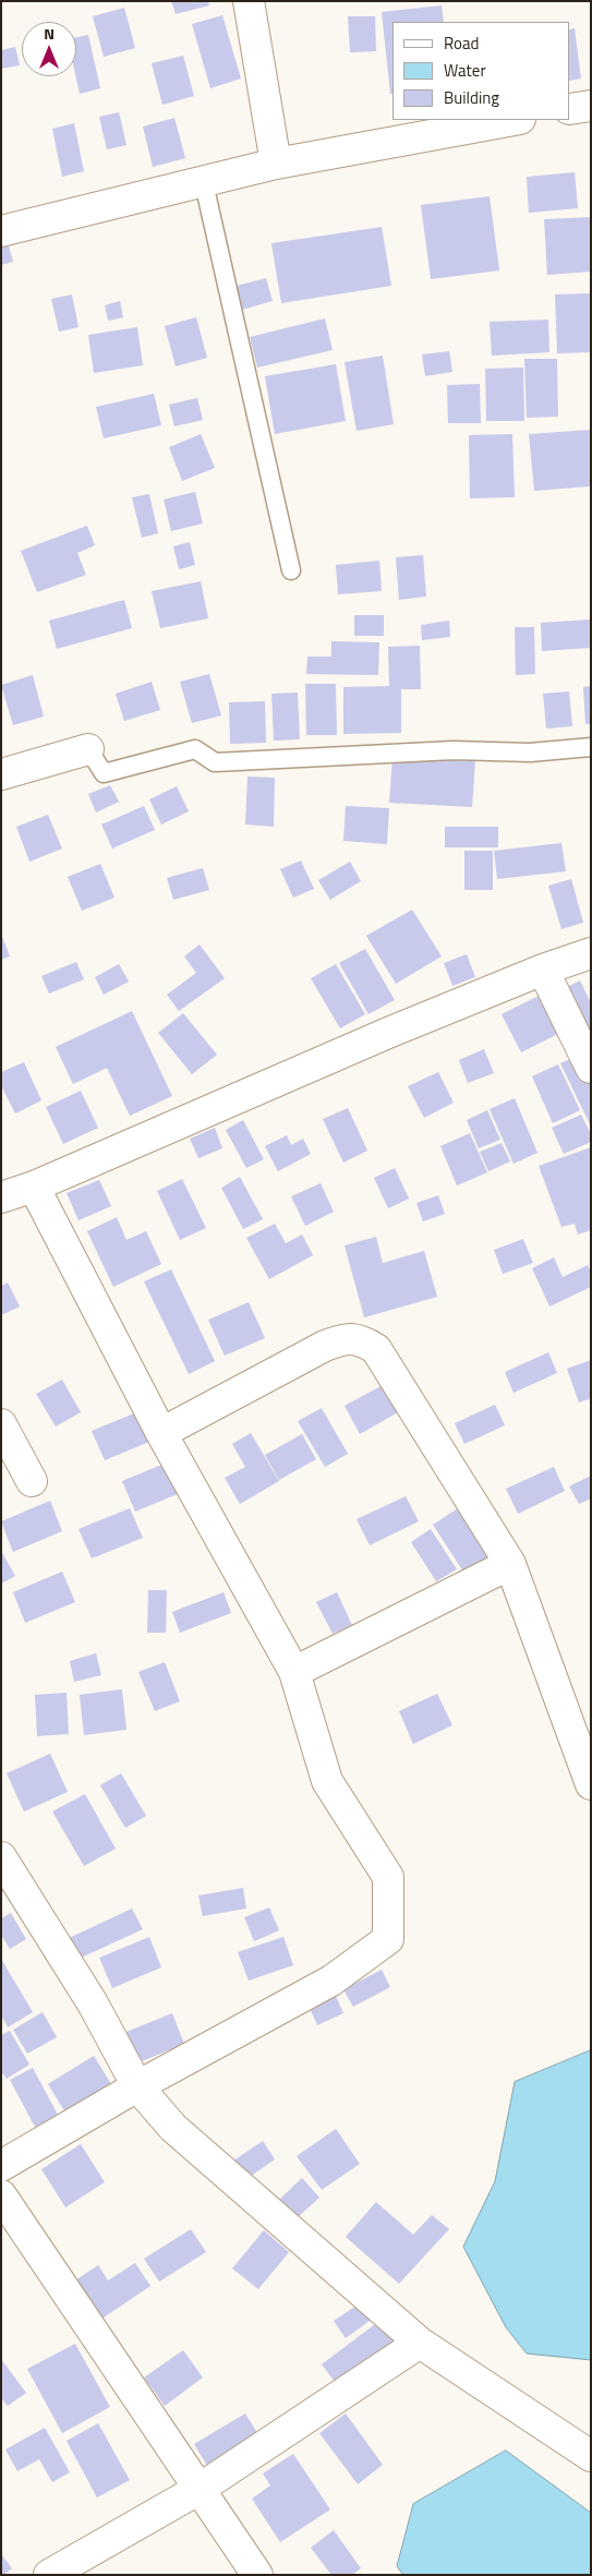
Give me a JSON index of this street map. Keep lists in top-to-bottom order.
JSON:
{
  "legend": ["Road", "Water", "Building"],
  "north": "top"
}
